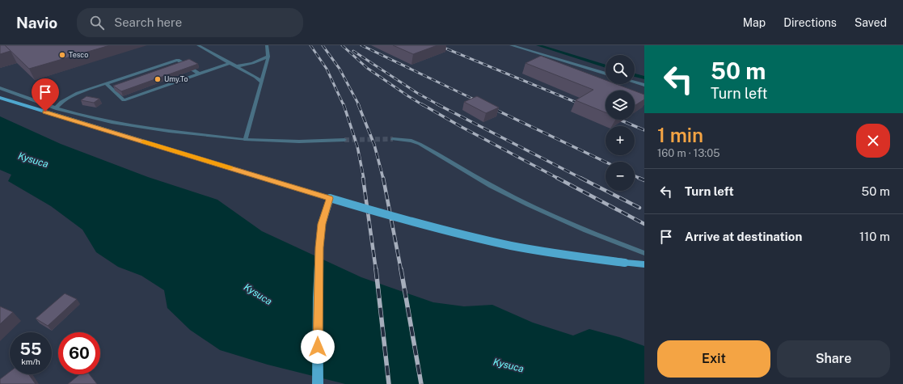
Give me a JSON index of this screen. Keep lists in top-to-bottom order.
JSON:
{
  "water": ["Kysuca"],
  "places": ["Tesco", "Umy.To"],
  "page": {
    "header": "Navio",
    "search": "Search here",
    "nav": ["Map", "Directions", "Saved"],
    "turn": ["50 m", "Turn left"],
    "map_buttons": ["+", "−"],
    "heading": ["1 min", "160 m · 13:05"],
    "list": [
      {
        "name": "Turn left",
        "value": "50 m"
      },
      {
        "name": "Arrive at destination",
        "value": "110 m"
      }
    ],
    "speed": "55 km/h",
    "limit": "60",
    "buttons": ["Exit", "Share"]
  }
}
